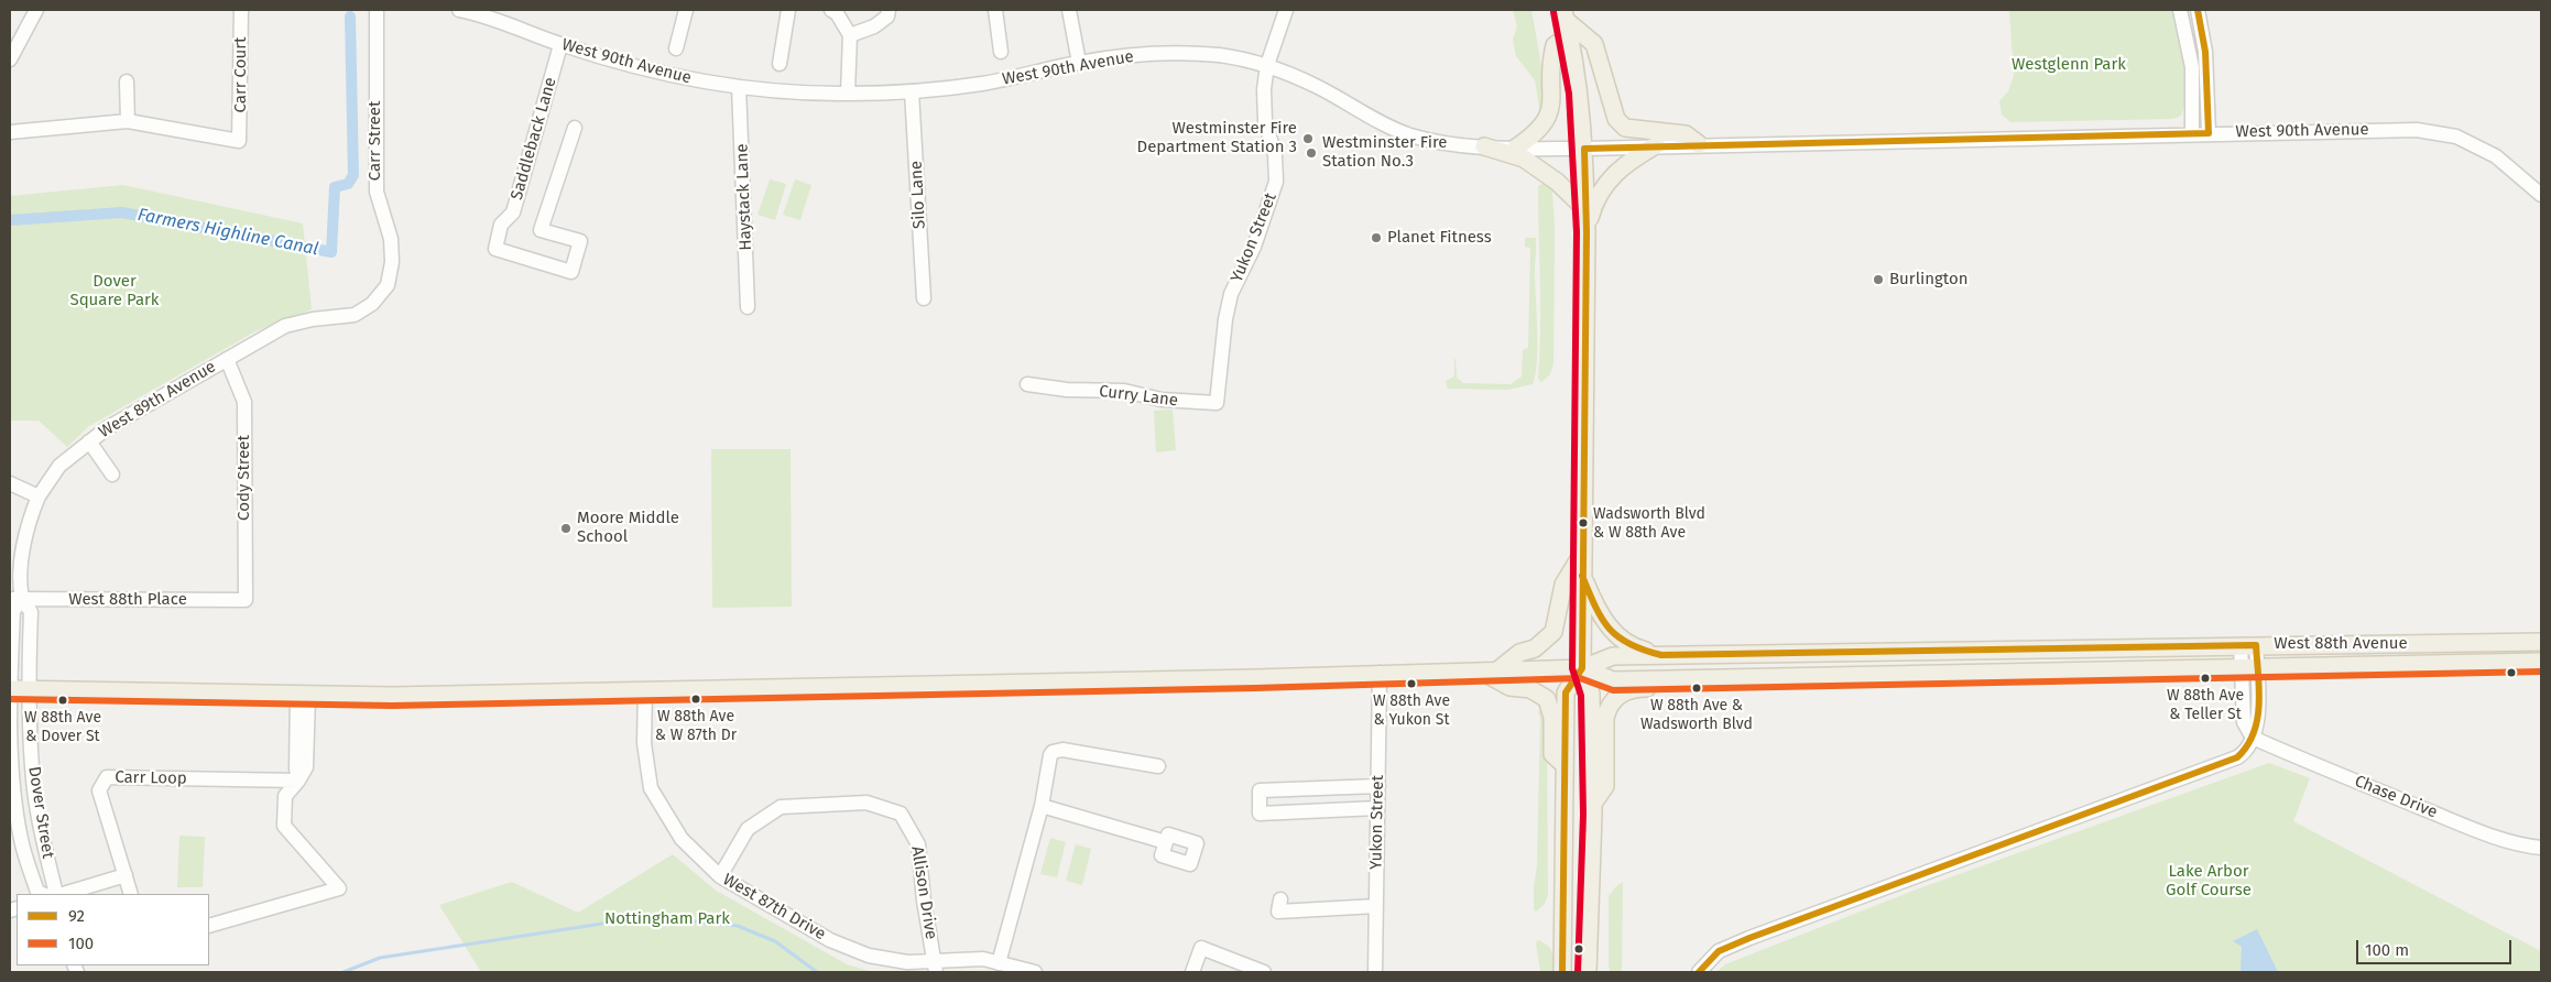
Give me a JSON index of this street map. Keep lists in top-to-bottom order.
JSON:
{
  "streets": {
    "main road": ["West 88th Avenue"],
    "street": [
      "West 90th Avenue",
      "Carr Court",
      "Saddleback Lane",
      "Carr Street",
      "Silo Lane",
      "Haystack Lane",
      "Yukon Street",
      "Curry Lane",
      "West 89th Avenue",
      "Cody Street",
      "West 88th Place",
      "Carr Loop",
      "Chase Drive",
      "Dover Street",
      "Allison Drive",
      "West 87th Drive"
    ]
  },
  "crossings": [
    ["West 90th Avenue", "Saddleback Lane"],
    ["West 90th Avenue", "Silo Lane"],
    ["West 90th Avenue", "Haystack Lane"],
    ["West 90th Avenue", "Yukon Street"],
    ["Carr Street", "West 89th Avenue"],
    ["Carr Street", "Cody Street"],
    ["Yukon Street", "Curry Lane"],
    ["Yukon Street", "West 88th Avenue"],
    ["West 89th Avenue", "Cody Street"],
    ["West 89th Avenue", "Dover Street"],
    ["Cody Street", "West 88th Place"],
    ["West 88th Place", "Dover Street"],
    ["West 88th Avenue", "Dover Street"],
    ["West 88th Avenue", "West 87th Drive"],
    ["Allison Drive", "West 87th Drive"]
  ],
  "water": ["Farmers Highline Canal"],
  "parks": [
    "Westglenn Park",
    "Dover Square Park",
    "Lake Arbor Golf Course",
    "Nottingham Park"
  ],
  "places": [
    "Westminster Fire Department Station 3",
    "Westminster Fire Station No.3",
    "Planet Fitness",
    "Burlington",
    "Wadsworth Blvd & W 88th Ave",
    "Moore Middle School",
    "W 88th Ave & Teller St",
    "W 88th Ave & Yukon St",
    "W 88th Ave & Wadsworth Blvd",
    "W 88th Ave & W 87th Dr",
    "W 88th Ave & Dover St"
  ],
  "lines": ["transit line 92", "transit line 100"],
  "legend": ["92", "100"],
  "scale_bar": "100 m"
}
